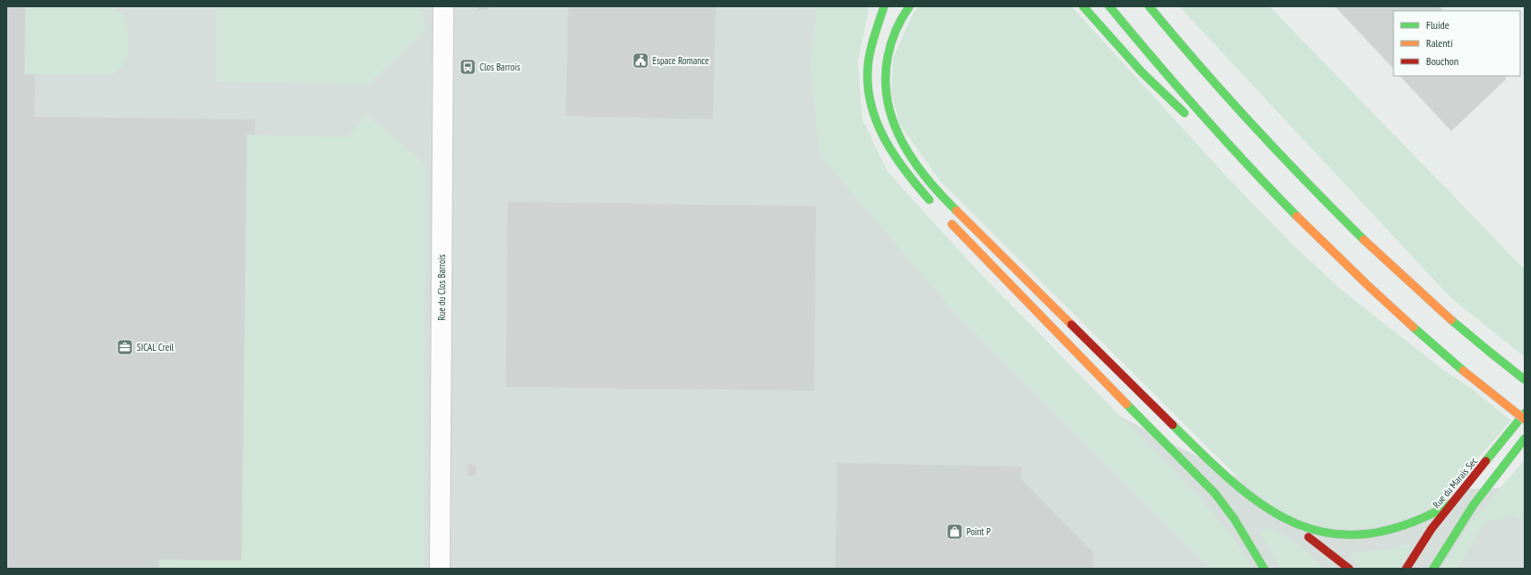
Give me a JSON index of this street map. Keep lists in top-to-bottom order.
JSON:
{
  "streets": {
    "main road": ["Rue du Marais Sec"],
    "street": ["Rue du Clos Barrois"]
  },
  "places": {
    "public building": ["Espace Romance"],
    "bus stop": ["Clos Barrois"],
    "office": ["SICAL Creil"],
    "shop": ["Point P"]
  },
  "legend": ["Fluide", "Ralenti", "Bouchon"]
}
